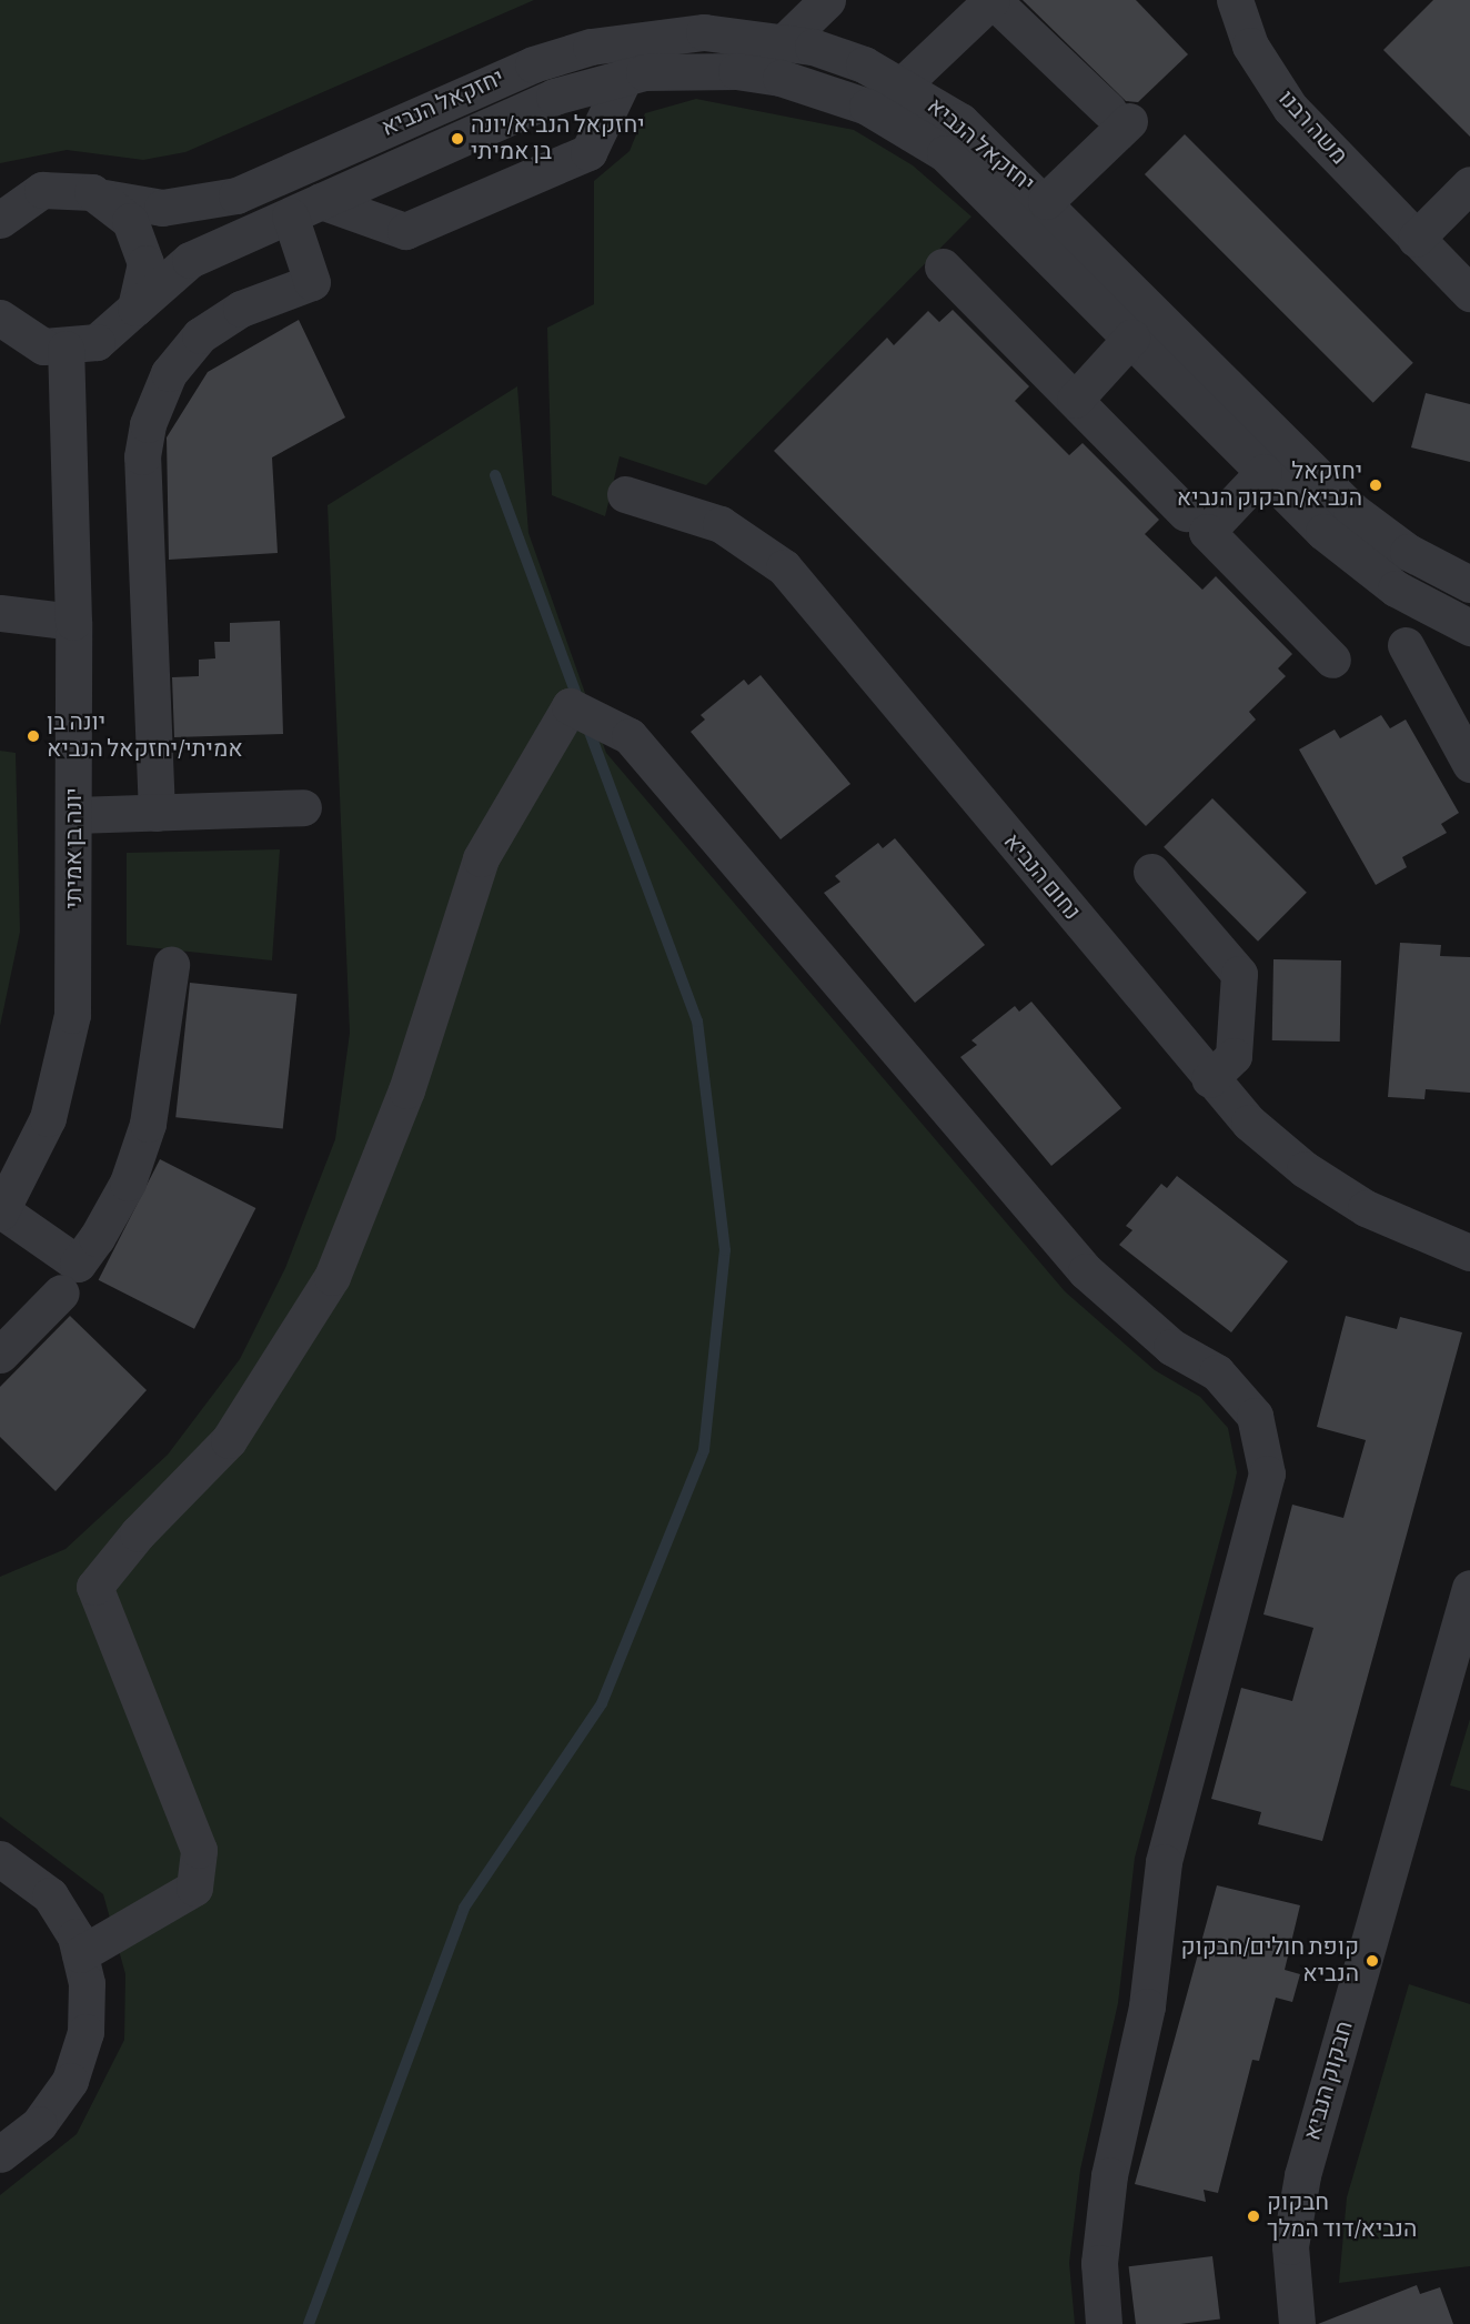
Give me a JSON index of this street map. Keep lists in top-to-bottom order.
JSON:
{
  "streets": {
    "street": [
      "יחזקאל הנביא",
      "משה רבנו",
      "יונה בן אמיתי",
      "נחום הנביא",
      "חבקוק הנביא"
    ]
  },
  "crossings": [
    ["יחזקאל הנביא", "יונה בן אמיתי"]
  ],
  "places": [
    "יחזקאל הנביא/יונה בן אמיתי",
    "יחזקאל הנביא/חבקוק הנביא",
    "יונה בן אמיתי/יחזקאל הנביא",
    "קופת חולים/חבקוק הנביא",
    "חבקוק הנביא/דוד המלך"
  ]
}
